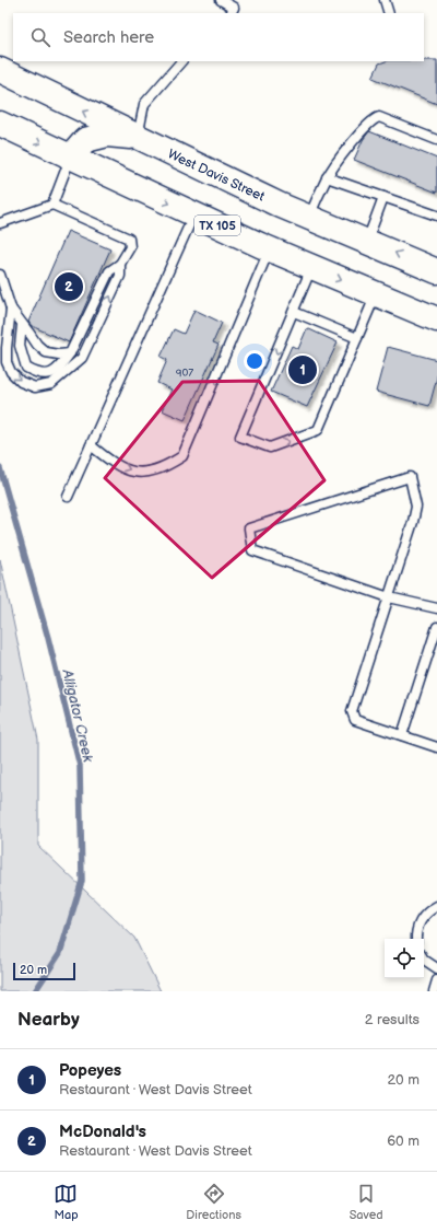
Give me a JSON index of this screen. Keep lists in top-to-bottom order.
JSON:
{
  "streets": {
    "main road": ["West Davis Street", "TX 105"]
  },
  "water": ["Alligator Creek"],
  "house_numbers": ["907"],
  "scale_bar": "20 m",
  "page": {
    "search": "Search here",
    "pins": ["2", "1"],
    "scale": "20 m",
    "heading": ["Nearby", "2 results"],
    "list": [
      {
        "mark": "1",
        "name": "Popeyes",
        "note": "Restaurant · West Davis Street",
        "value": "20 m"
      },
      {
        "mark": "2",
        "name": "McDonald's",
        "note": "Restaurant · West Davis Street",
        "value": "60 m"
      }
    ],
    "nav": ["Map", "Directions", "Saved"]
  }
}
